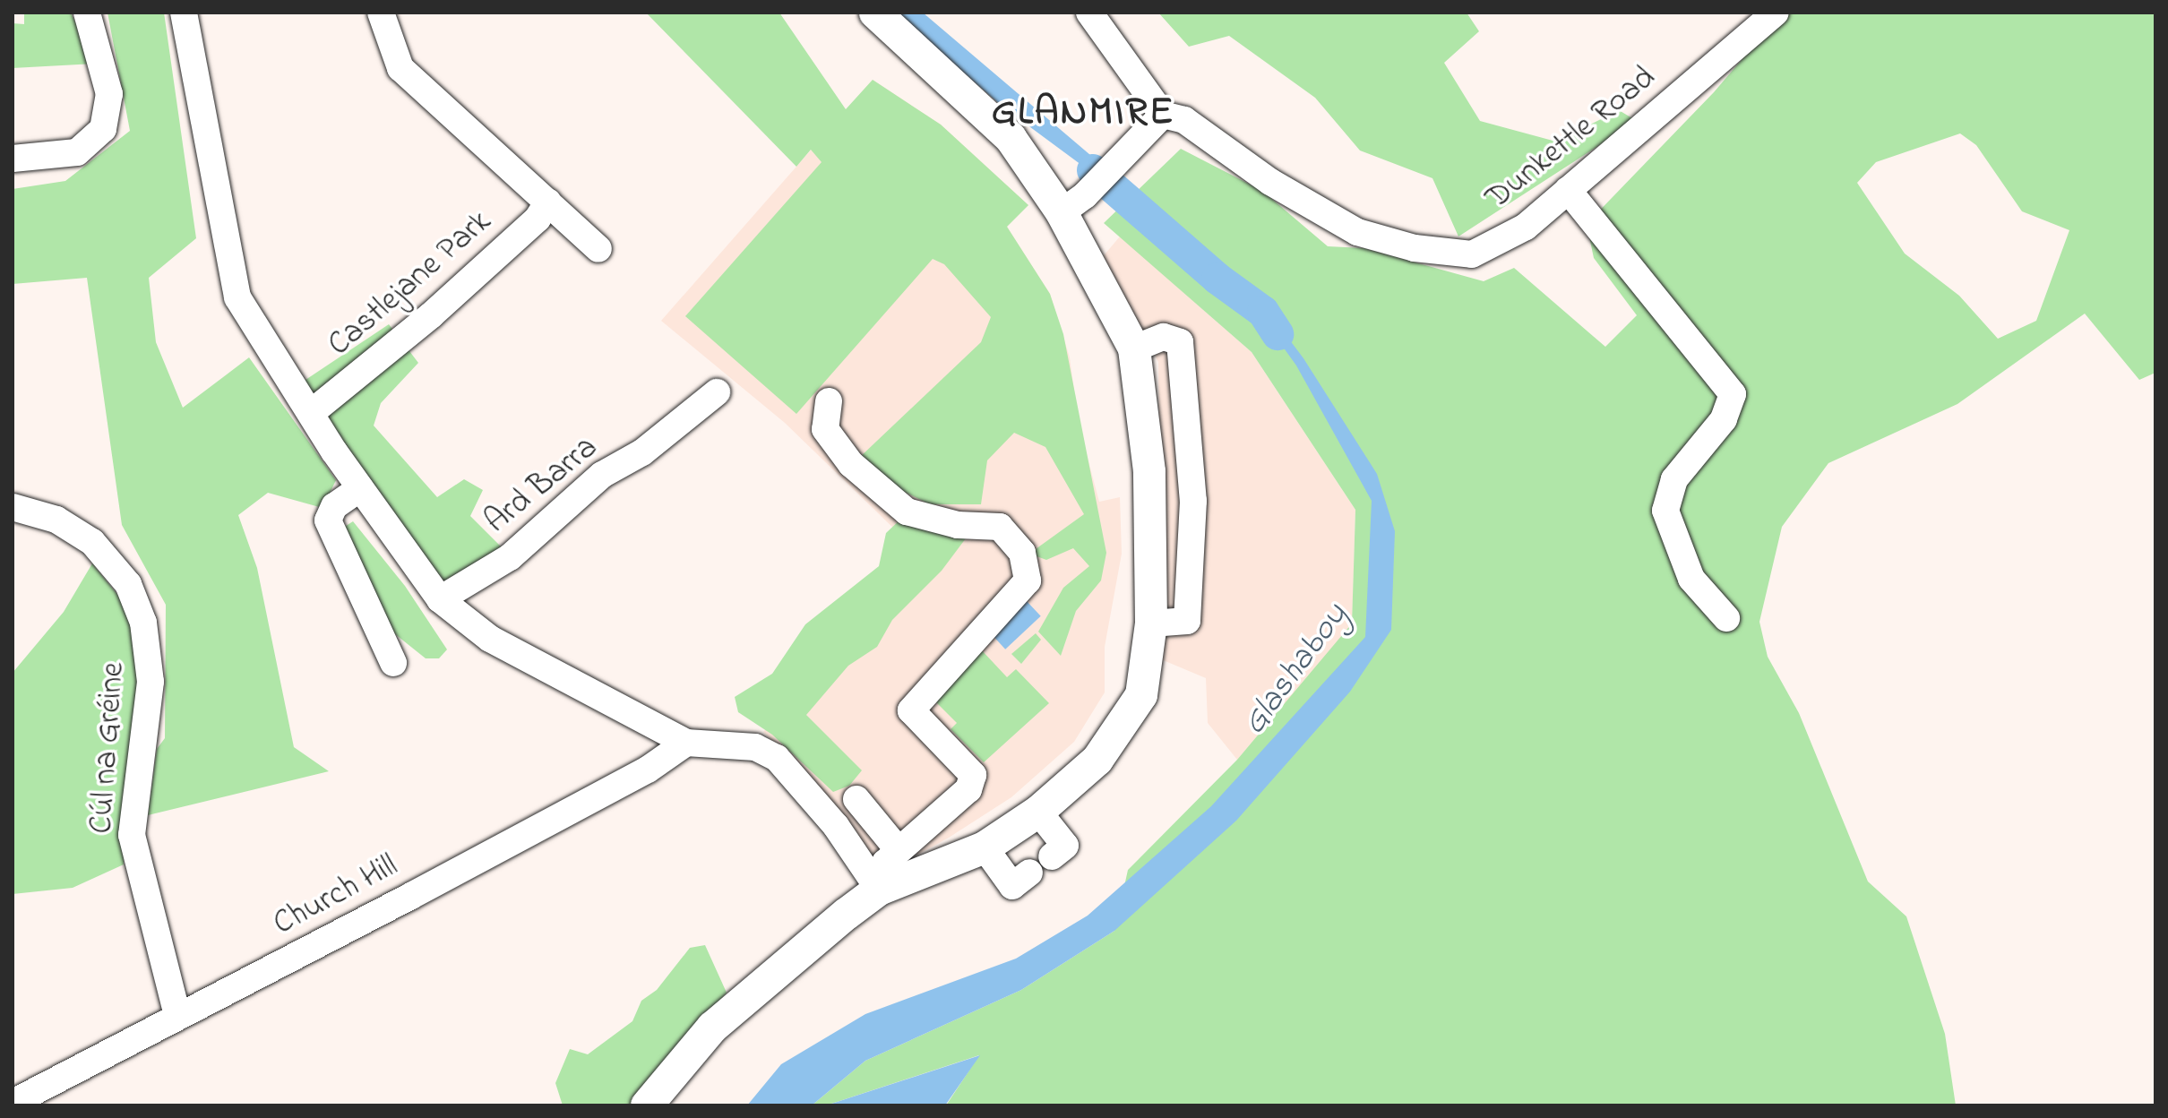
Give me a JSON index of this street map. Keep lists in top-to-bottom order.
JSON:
{
  "streets": {
    "street": [
      "Dunkettle Road",
      "Castlejane Park",
      "Ard Barra",
      "Cúl na Gréine",
      "Church Hill"
    ]
  },
  "crossings": [
    ["Cúl na Gréine", "Church Hill"]
  ],
  "districts": ["GLANMIRE"],
  "water": ["Glashaboy"]
}
